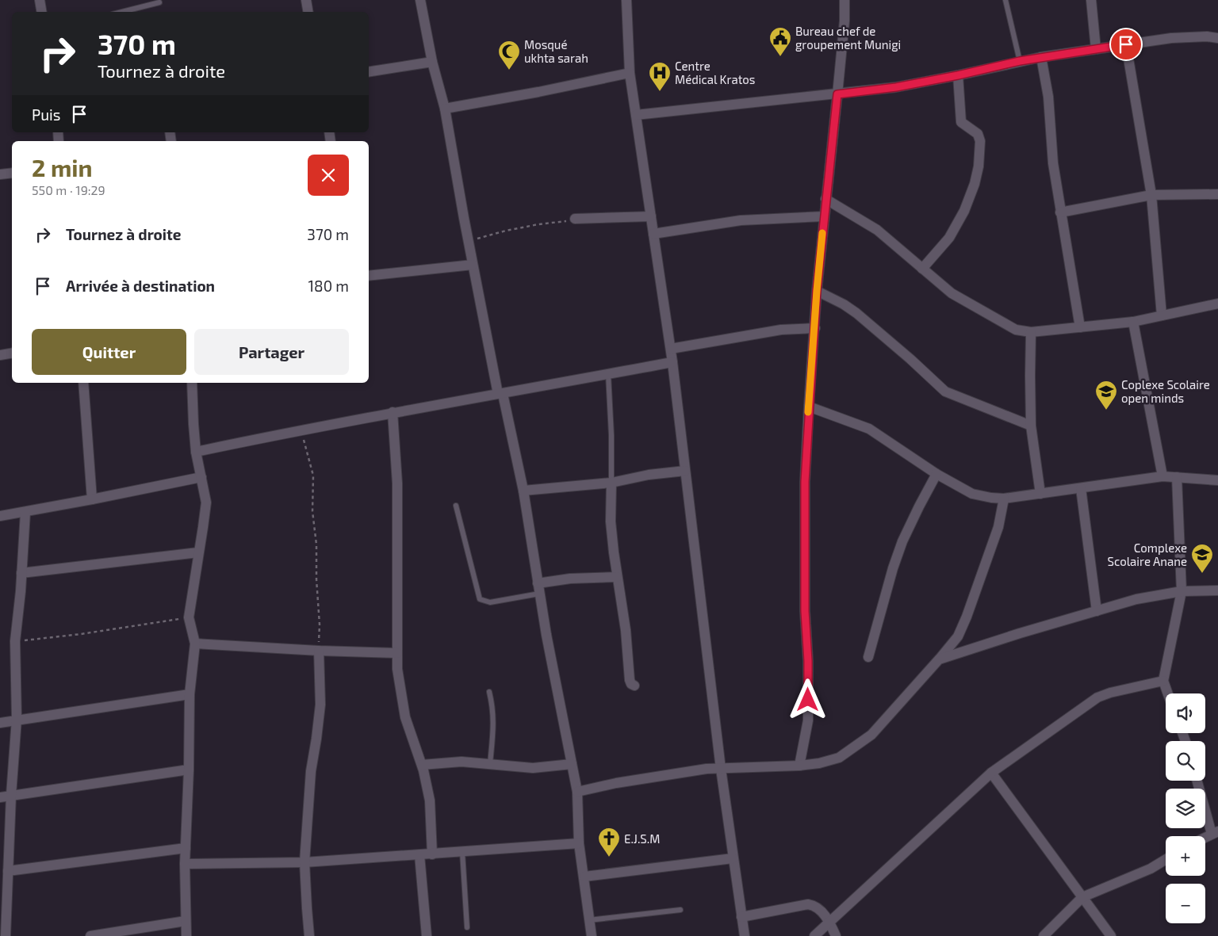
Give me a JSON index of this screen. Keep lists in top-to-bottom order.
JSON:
{
  "places": {
    "public building": ["Bureau chef de groupement Munigi"],
    "mosque": ["Mosqué ukhta sarah"],
    "hospital": ["Centre Médical Kratos"],
    "school or university": ["Coplexe Scolaire open minds", "Complexe Scolaire Anane"],
    "church": ["E.J.S.M"]
  },
  "page": {
    "turn": ["370 m", "Tournez à droite"],
    "then": "Puis",
    "heading": ["2 min", "550 m · 19:29"],
    "list": [
      {
        "name": "Tournez à droite",
        "value": "370 m"
      },
      {
        "name": "Arrivée à destination",
        "value": "180 m"
      }
    ],
    "buttons": ["Quitter", "Partager"],
    "map_buttons": ["+", "−"]
  }
}
